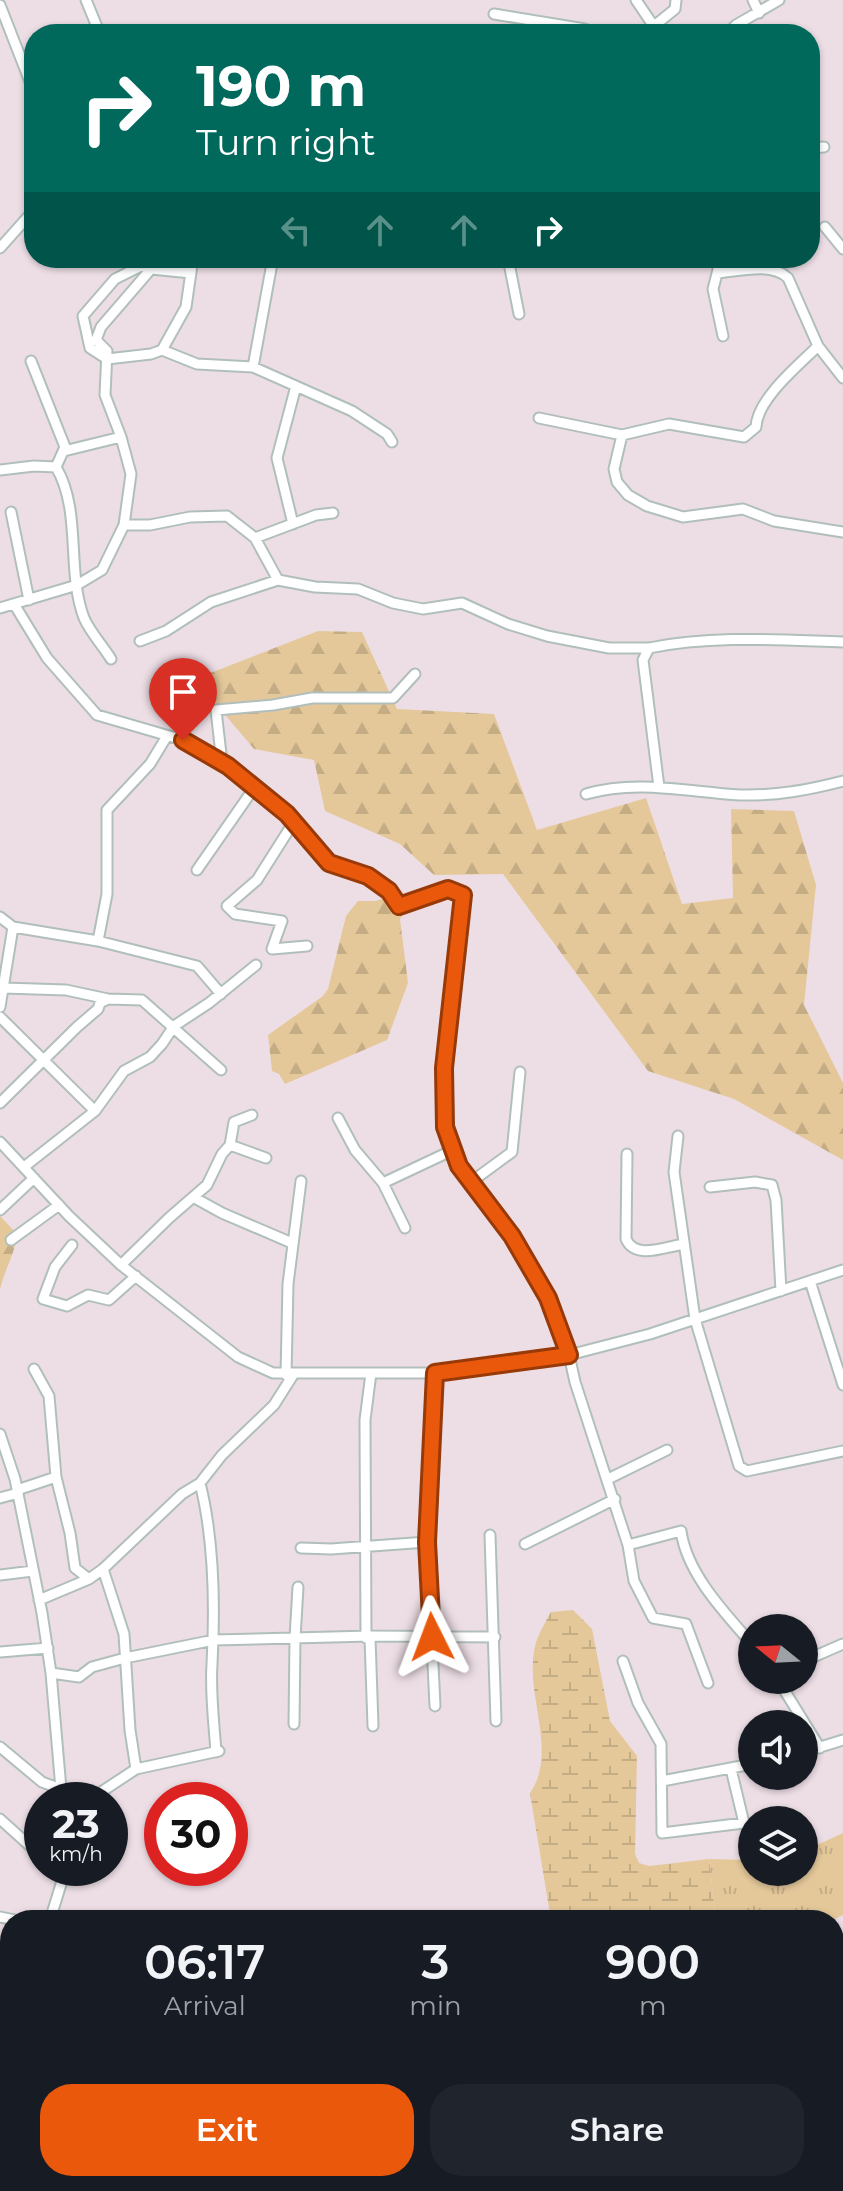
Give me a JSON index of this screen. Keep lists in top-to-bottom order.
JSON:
{
  "north": "left",
  "page": {
    "turn": ["190 m", "Turn right"],
    "speed": "23 km/h",
    "limit": "30",
    "eta": [
      "06:17",
      "Arrival",
      "3",
      "min",
      "900",
      "m"
    ],
    "buttons": ["Exit", "Share"]
  }
}
